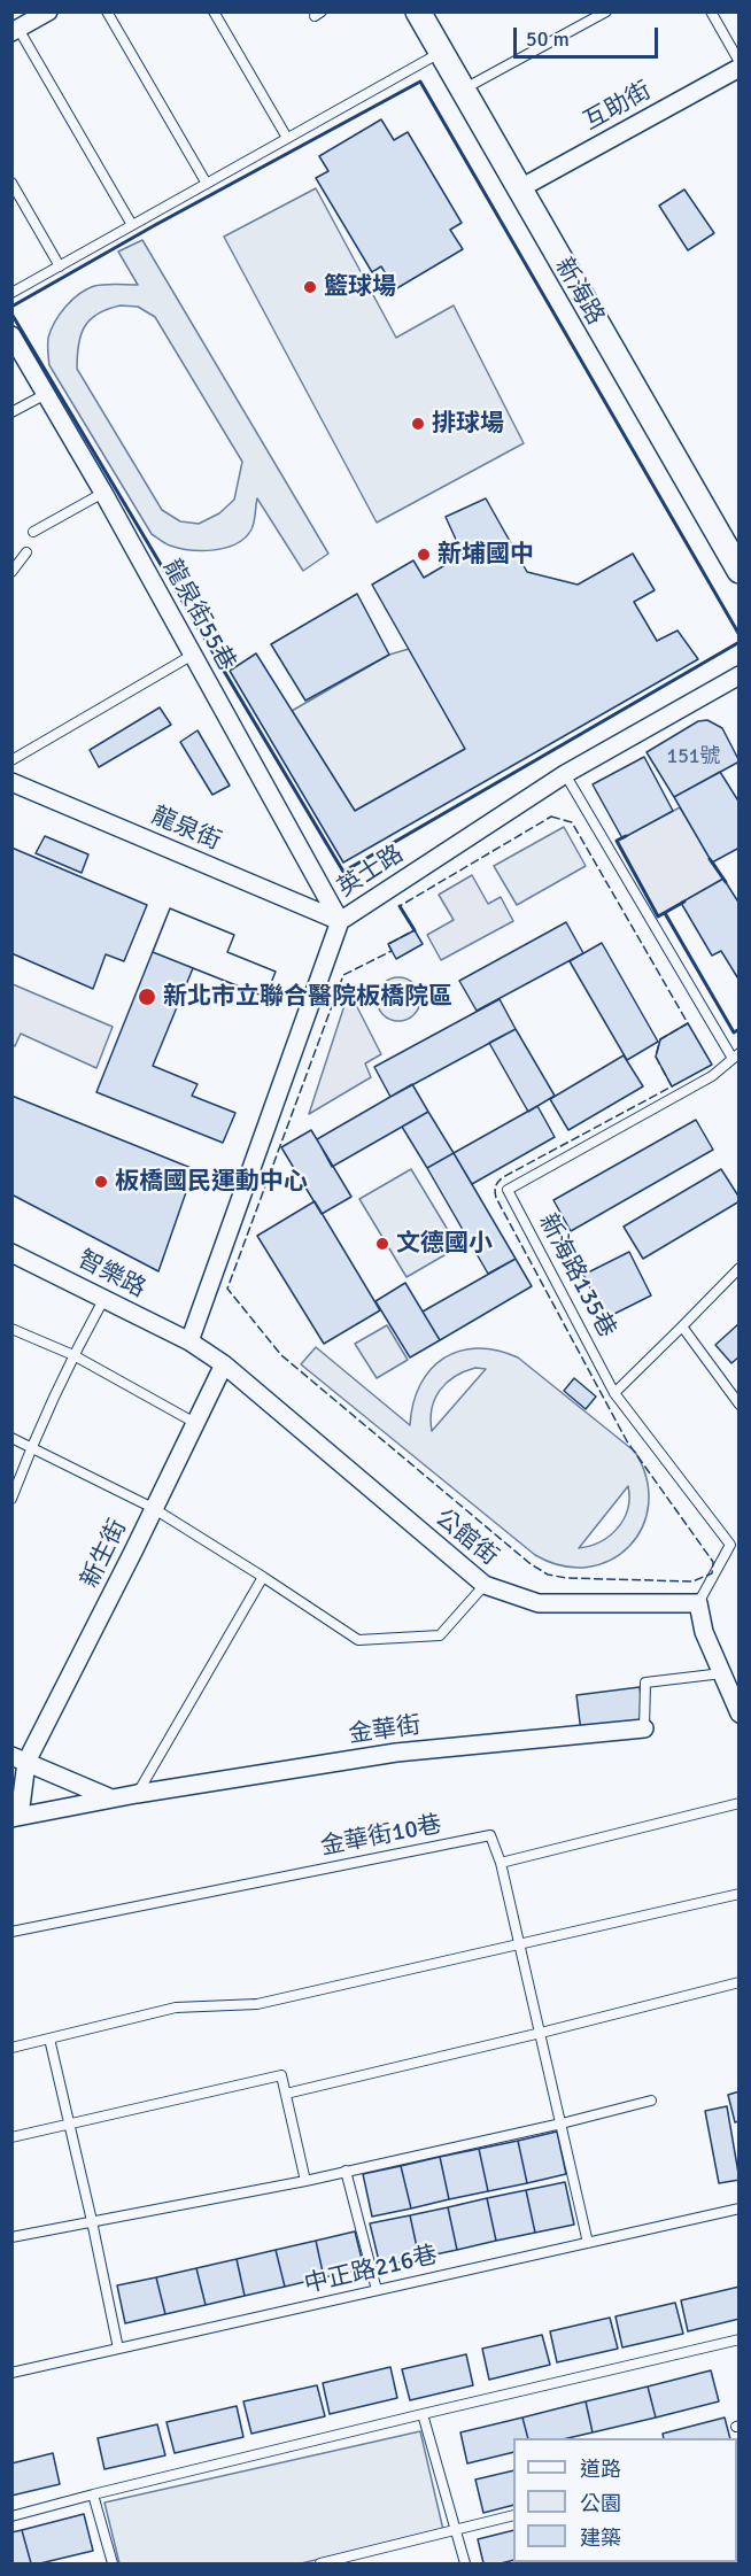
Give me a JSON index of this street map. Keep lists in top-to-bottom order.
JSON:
{
  "streets": {
    "street": [
      "互助街",
      "新海路",
      "龍泉街55巷",
      "龍泉街",
      "英士路",
      "智樂路",
      "公館街",
      "新生街",
      "金華街"
    ],
    "lane": ["新海路135巷", "金華街10巷", "中正路216巷"]
  },
  "crossings": [
    ["互助街", "新海路"],
    ["龍泉街55巷", "龍泉街"],
    ["龍泉街55巷", "英士路"],
    ["龍泉街", "英士路"],
    ["英士路", "智樂路"],
    ["英士路", "公館街"],
    ["智樂路", "公館街"],
    ["新海路135巷", "公館街"],
    ["公館街", "新生街"],
    ["新生街", "金華街"]
  ],
  "places": [
    "籃球場",
    "排球場",
    "新埔國中",
    "新北市立聯合醫院板橋院區",
    "板橋國民運動中心",
    "文德國小"
  ],
  "house_numbers": ["151號"],
  "legend": ["道路", "公園", "建築"],
  "scale_bar": "50 m"
}
